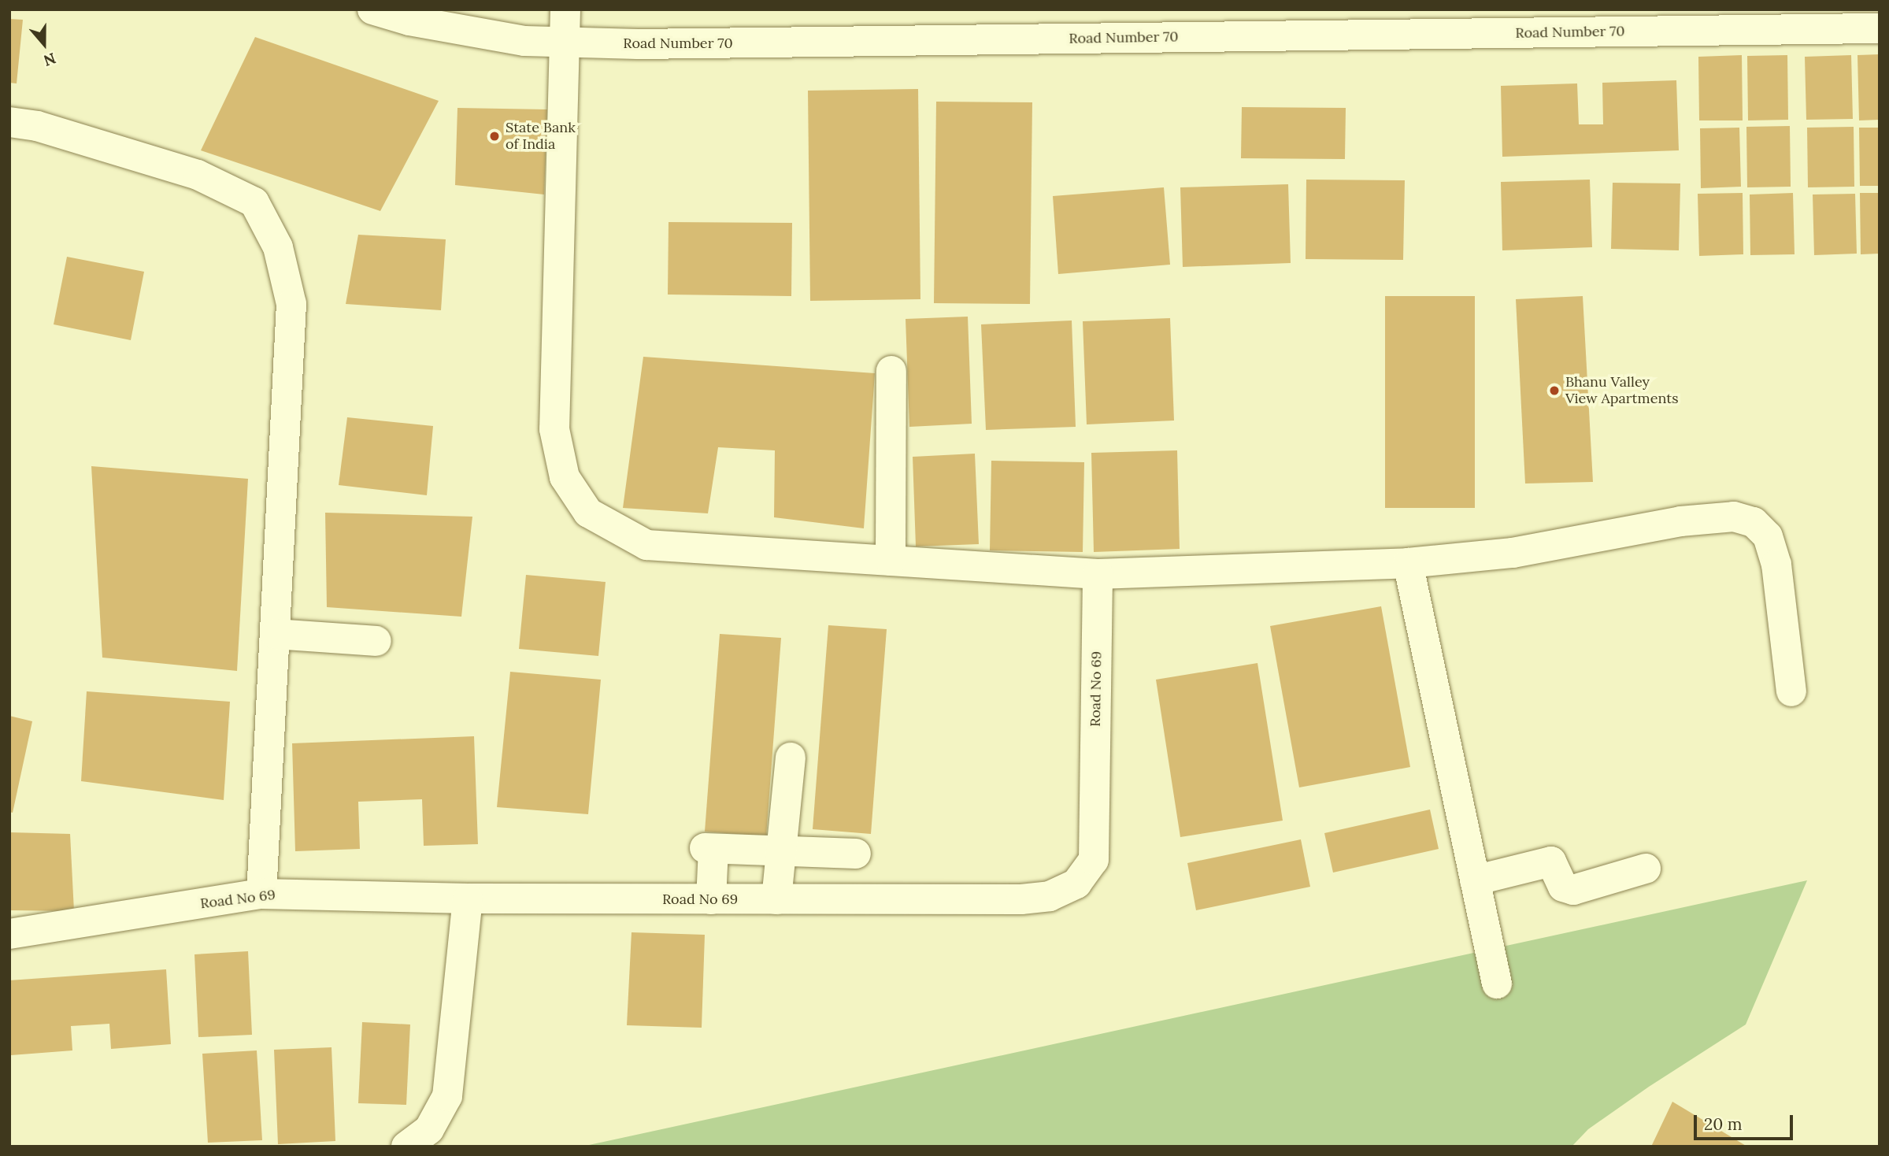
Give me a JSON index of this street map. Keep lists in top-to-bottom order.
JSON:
{
  "streets": {
    "street": ["Road Number 70", "Road No 69"]
  },
  "places": ["State Bank of India", "Bhanu Valley View Apartments"],
  "scale_bar": "20 m",
  "north": "bottom"
}
